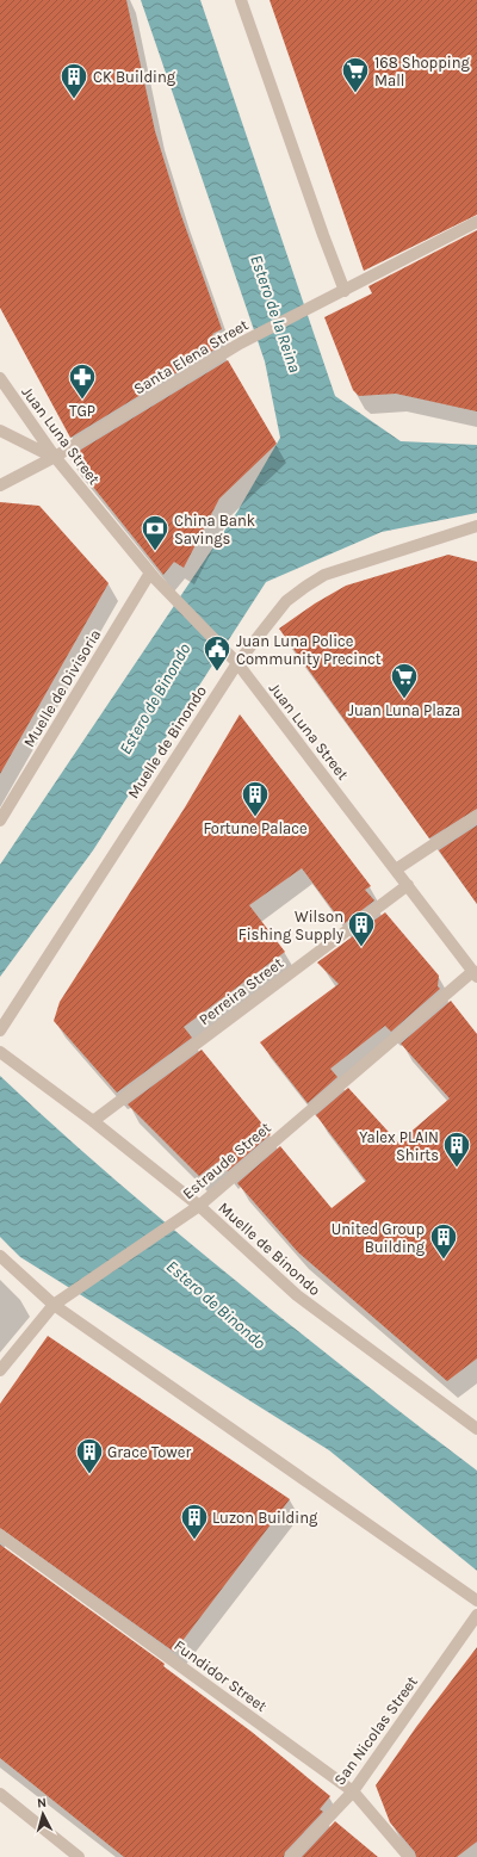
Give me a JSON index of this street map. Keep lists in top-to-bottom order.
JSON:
{
  "streets": {
    "street": [
      "Santa Elena Street",
      "Juan Luna Street",
      "Muelle de Divisoria",
      "Muelle de Binondo",
      "Perreira Street",
      "Estraude Street",
      "Fundidor Street",
      "San Nicolas Street"
    ]
  },
  "crossings": [
    ["Santa Elena Street", "Juan Luna Street"],
    ["Juan Luna Street", "Muelle de Divisoria"],
    ["Juan Luna Street", "Muelle de Binondo"],
    ["Juan Luna Street", "Perreira Street"],
    ["Juan Luna Street", "Estraude Street"],
    ["Muelle de Binondo", "Perreira Street"],
    ["Muelle de Binondo", "Estraude Street"],
    ["Fundidor Street", "San Nicolas Street"]
  ],
  "water": ["Estero de la Reina", "Estero de Binondo"],
  "places": {
    "supermarket": ["168 Shopping Mall", "Juan Luna Plaza"],
    "building": [
      "CK Building",
      "Fortune Palace",
      "Wilson Fishing Supply",
      "Yalex PLAIN Shirts",
      "United Group Building",
      "Grace Tower",
      "Luzon Building"
    ],
    "pharmacy": ["TGP"],
    "bank": ["China Bank Savings"],
    "public building": ["Juan Luna Police Community Precinct"]
  },
  "north": "top"
}
